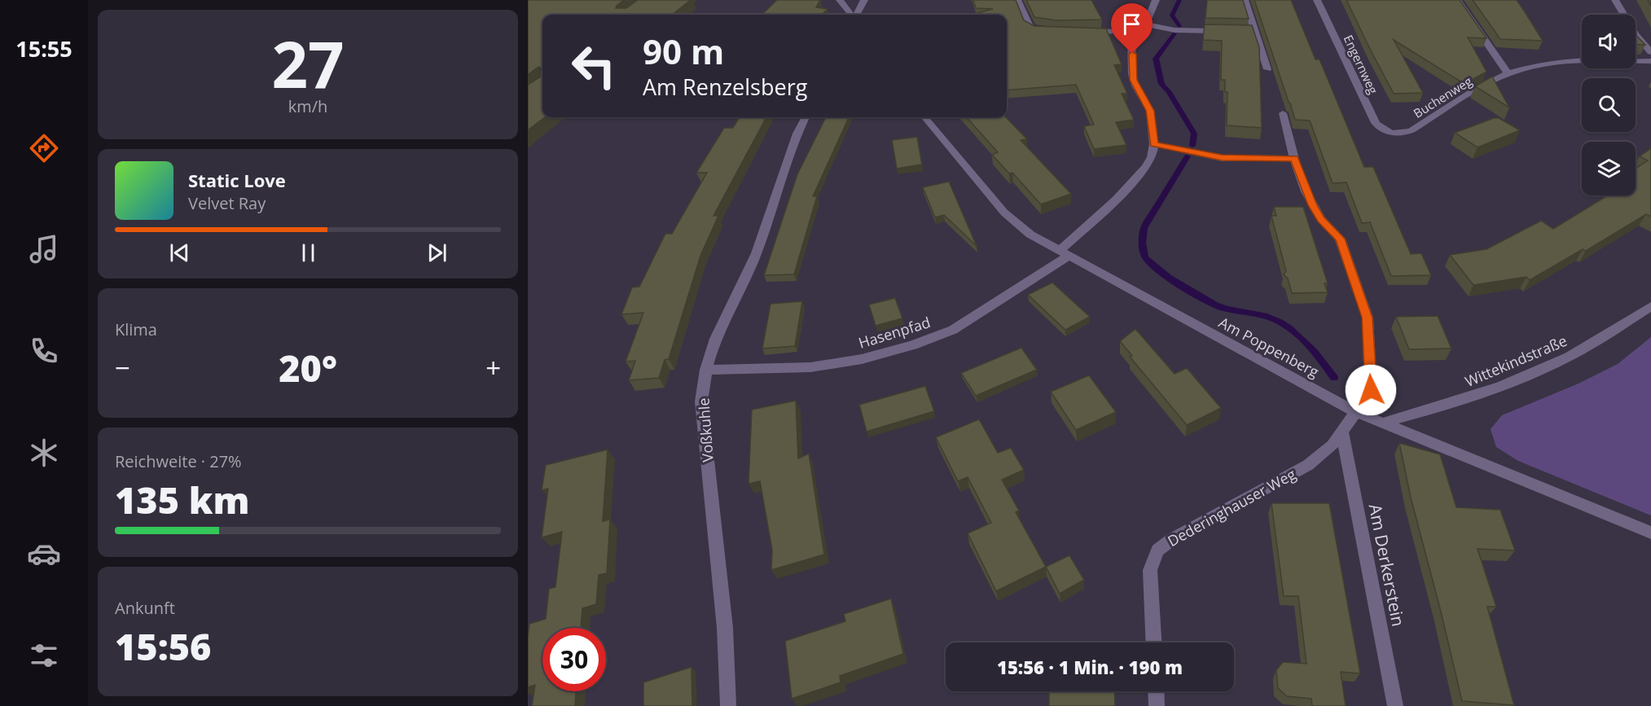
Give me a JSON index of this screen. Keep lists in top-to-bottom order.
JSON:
{
  "streets": {
    "street": [
      "Engernweg",
      "Buchenweg",
      "Hasenpfad",
      "Am Poppenberg",
      "Wittekindstraße",
      "Voßkuhle",
      "Dederinghauser Weg",
      "Am Derkerstein"
    ]
  },
  "crossings": [
    ["Engernweg", "Buchenweg"],
    ["Hasenpfad", "Am Poppenberg"],
    ["Hasenpfad", "Voßkuhle"],
    ["Am Poppenberg", "Wittekindstraße"],
    ["Am Poppenberg", "Dederinghauser Weg"],
    ["Dederinghauser Weg", "Am Derkerstein"]
  ],
  "page": {
    "tabs": "15:55",
    "tile": [
      ["27", "km/h"],
      "Klima",
      ["Reichweite · 27%", "135 km"],
      ["Ankunft", "15:56"]
    ],
    "turn": ["90 m", "Am Renzelsberg"],
    "song": ["Static Love", "Velvet Ray"],
    "heat": ["−", "20°", "+"],
    "limit": "30",
    "trip": "15:56 · 1 Min. · 190 m"
  }
}
